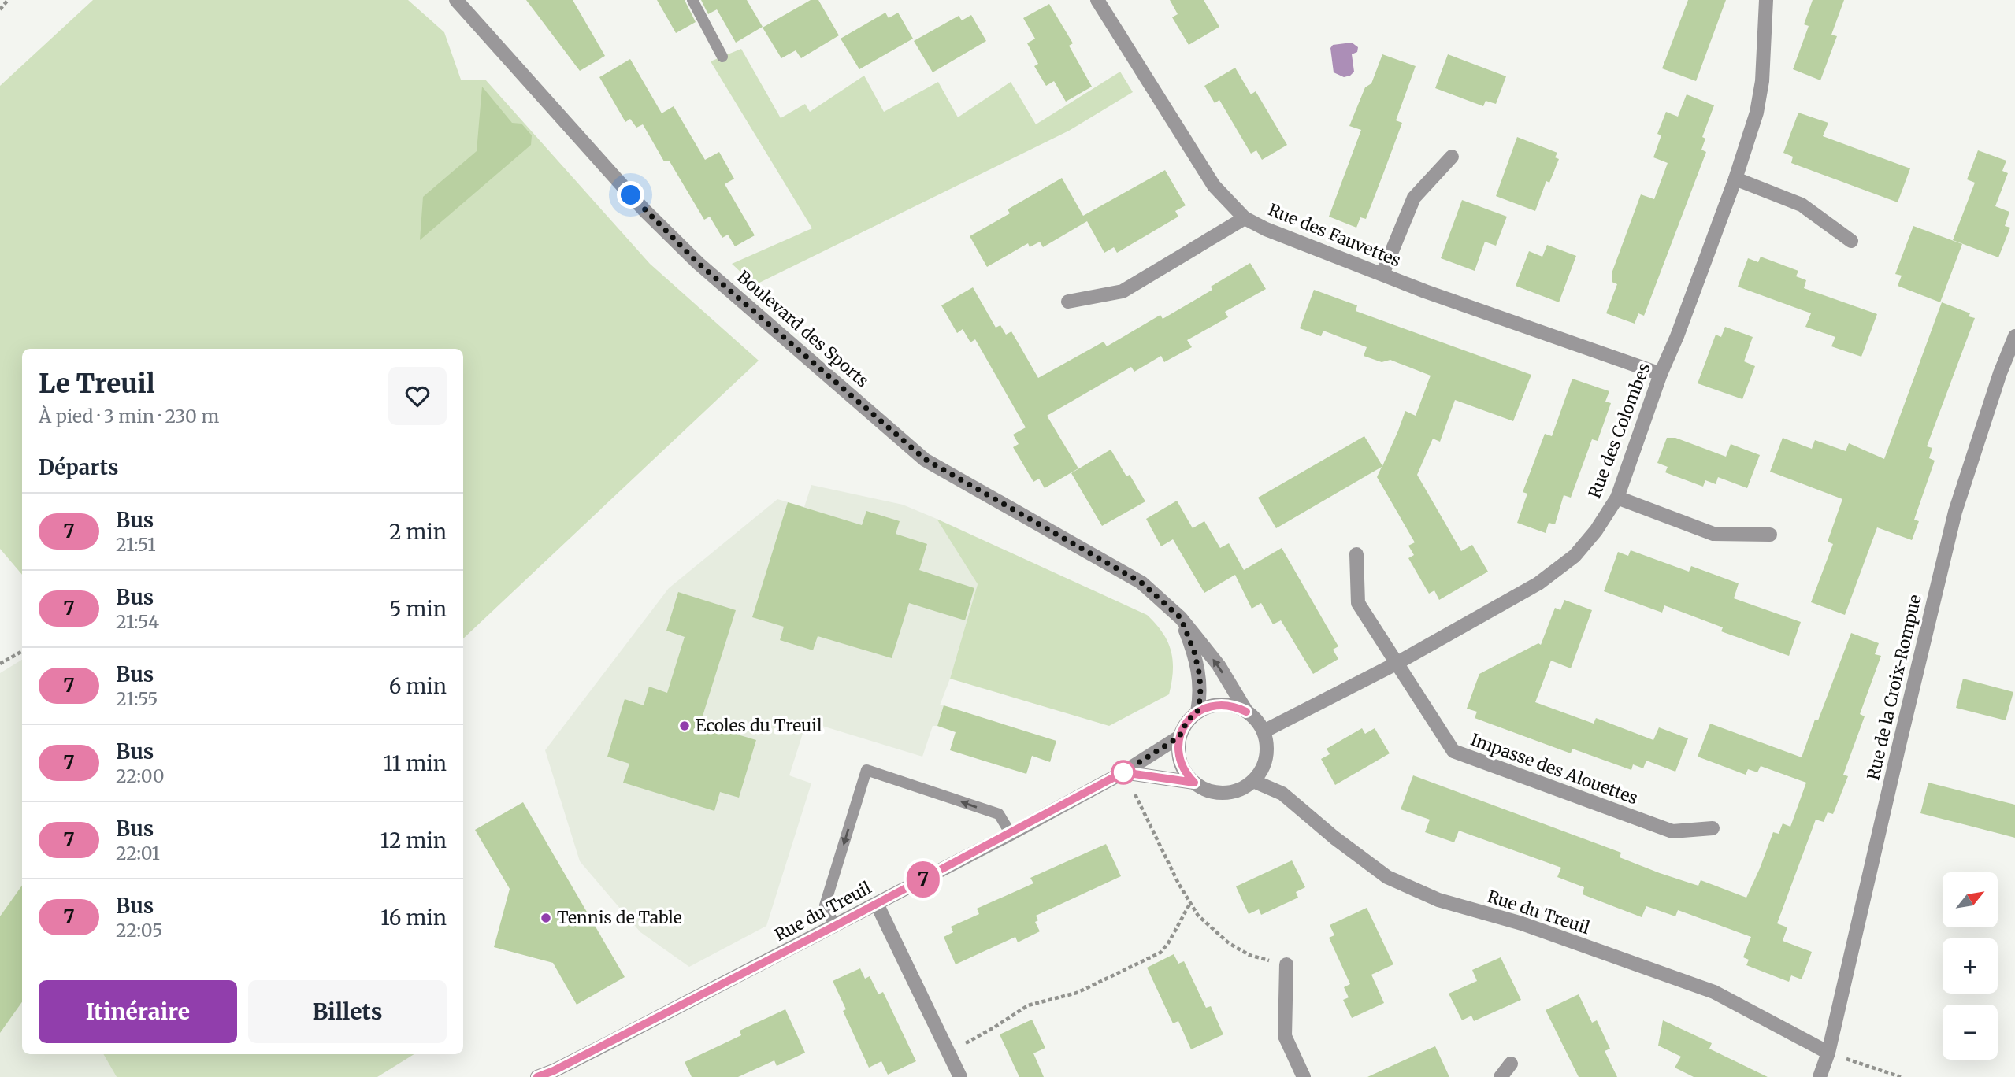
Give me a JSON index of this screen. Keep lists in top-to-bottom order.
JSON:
{
  "streets": {
    "street": [
      "Rue des Fauvettes",
      "Boulevard des Sports",
      "Rue des Colombes",
      "Rue de la Croix-Rompue",
      "Impasse des Alouettes",
      "Rue du Treuil"
    ]
  },
  "crossings": [
    ["Rue des Fauvettes", "Rue des Colombes"],
    ["Boulevard des Sports", "Rue des Colombes"],
    ["Boulevard des Sports", "Rue du Treuil"],
    ["Rue des Colombes", "Impasse des Alouettes"],
    ["Rue des Colombes", "Rue du Treuil"],
    ["Rue de la Croix-Rompue", "Rue du Treuil"]
  ],
  "places": ["Ecoles du Treuil", "Tennis de Table"],
  "lines": ["bus line 7"],
  "north": "top right",
  "page": {
    "on_map": "7",
    "heading": [
      ["Le Treuil", "À pied · 3 min · 230 m"],
      "Départs"
    ],
    "list": [
      {
        "mark": "7",
        "name": "Bus",
        "note": "21:51",
        "value": "2 min"
      },
      {
        "mark": "7",
        "name": "Bus",
        "note": "21:54",
        "value": "5 min"
      },
      {
        "mark": "7",
        "name": "Bus",
        "note": "21:55",
        "value": "6 min"
      },
      {
        "mark": "7",
        "name": "Bus",
        "note": "22:00",
        "value": "11 min"
      },
      {
        "mark": "7",
        "name": "Bus",
        "note": "22:01",
        "value": "12 min"
      },
      {
        "mark": "7",
        "name": "Bus",
        "note": "22:05",
        "value": "16 min"
      }
    ],
    "map_buttons": ["+", "−"],
    "buttons": ["Itinéraire", "Billets"]
  }
}
